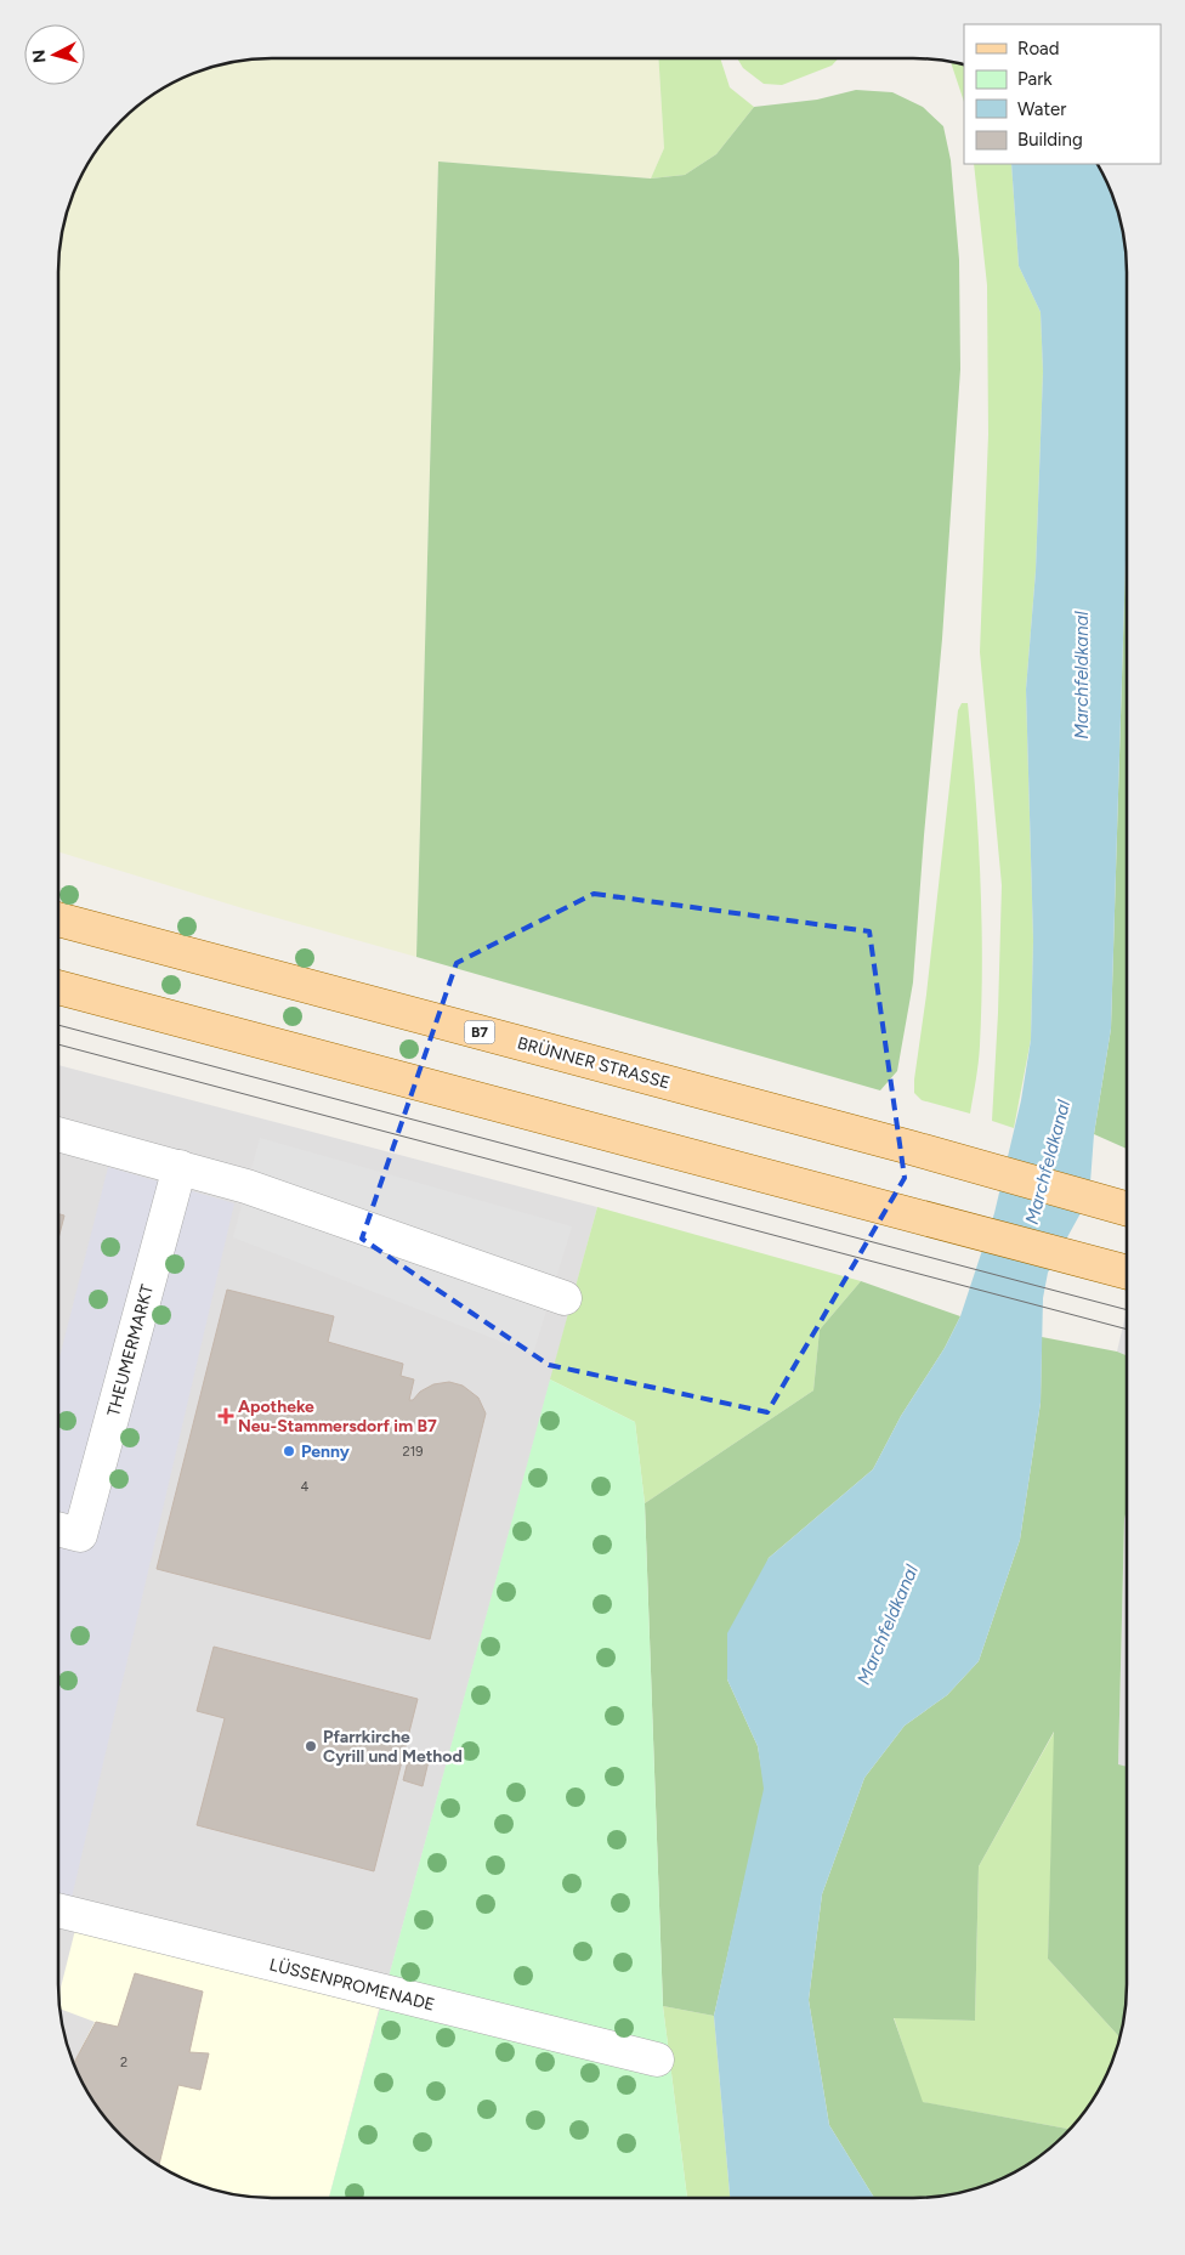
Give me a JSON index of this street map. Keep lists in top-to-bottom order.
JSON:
{
  "streets": {
    "main road": ["B7", "BRÜNNER STRASSE"],
    "street": ["THEUMERMARKT", "LÜSSENPROMENADE"]
  },
  "water": ["Marchfeldkanal"],
  "places": {
    "health": ["Apotheke Neu-Stammersdorf im B7"],
    "other": ["Penny", "Pfarrkirche Cyrill und Method"]
  },
  "house_numbers": ["219", "4", "2"],
  "legend": [
    "Road",
    "Park",
    "Water",
    "Building"
  ],
  "north": "left"
}
